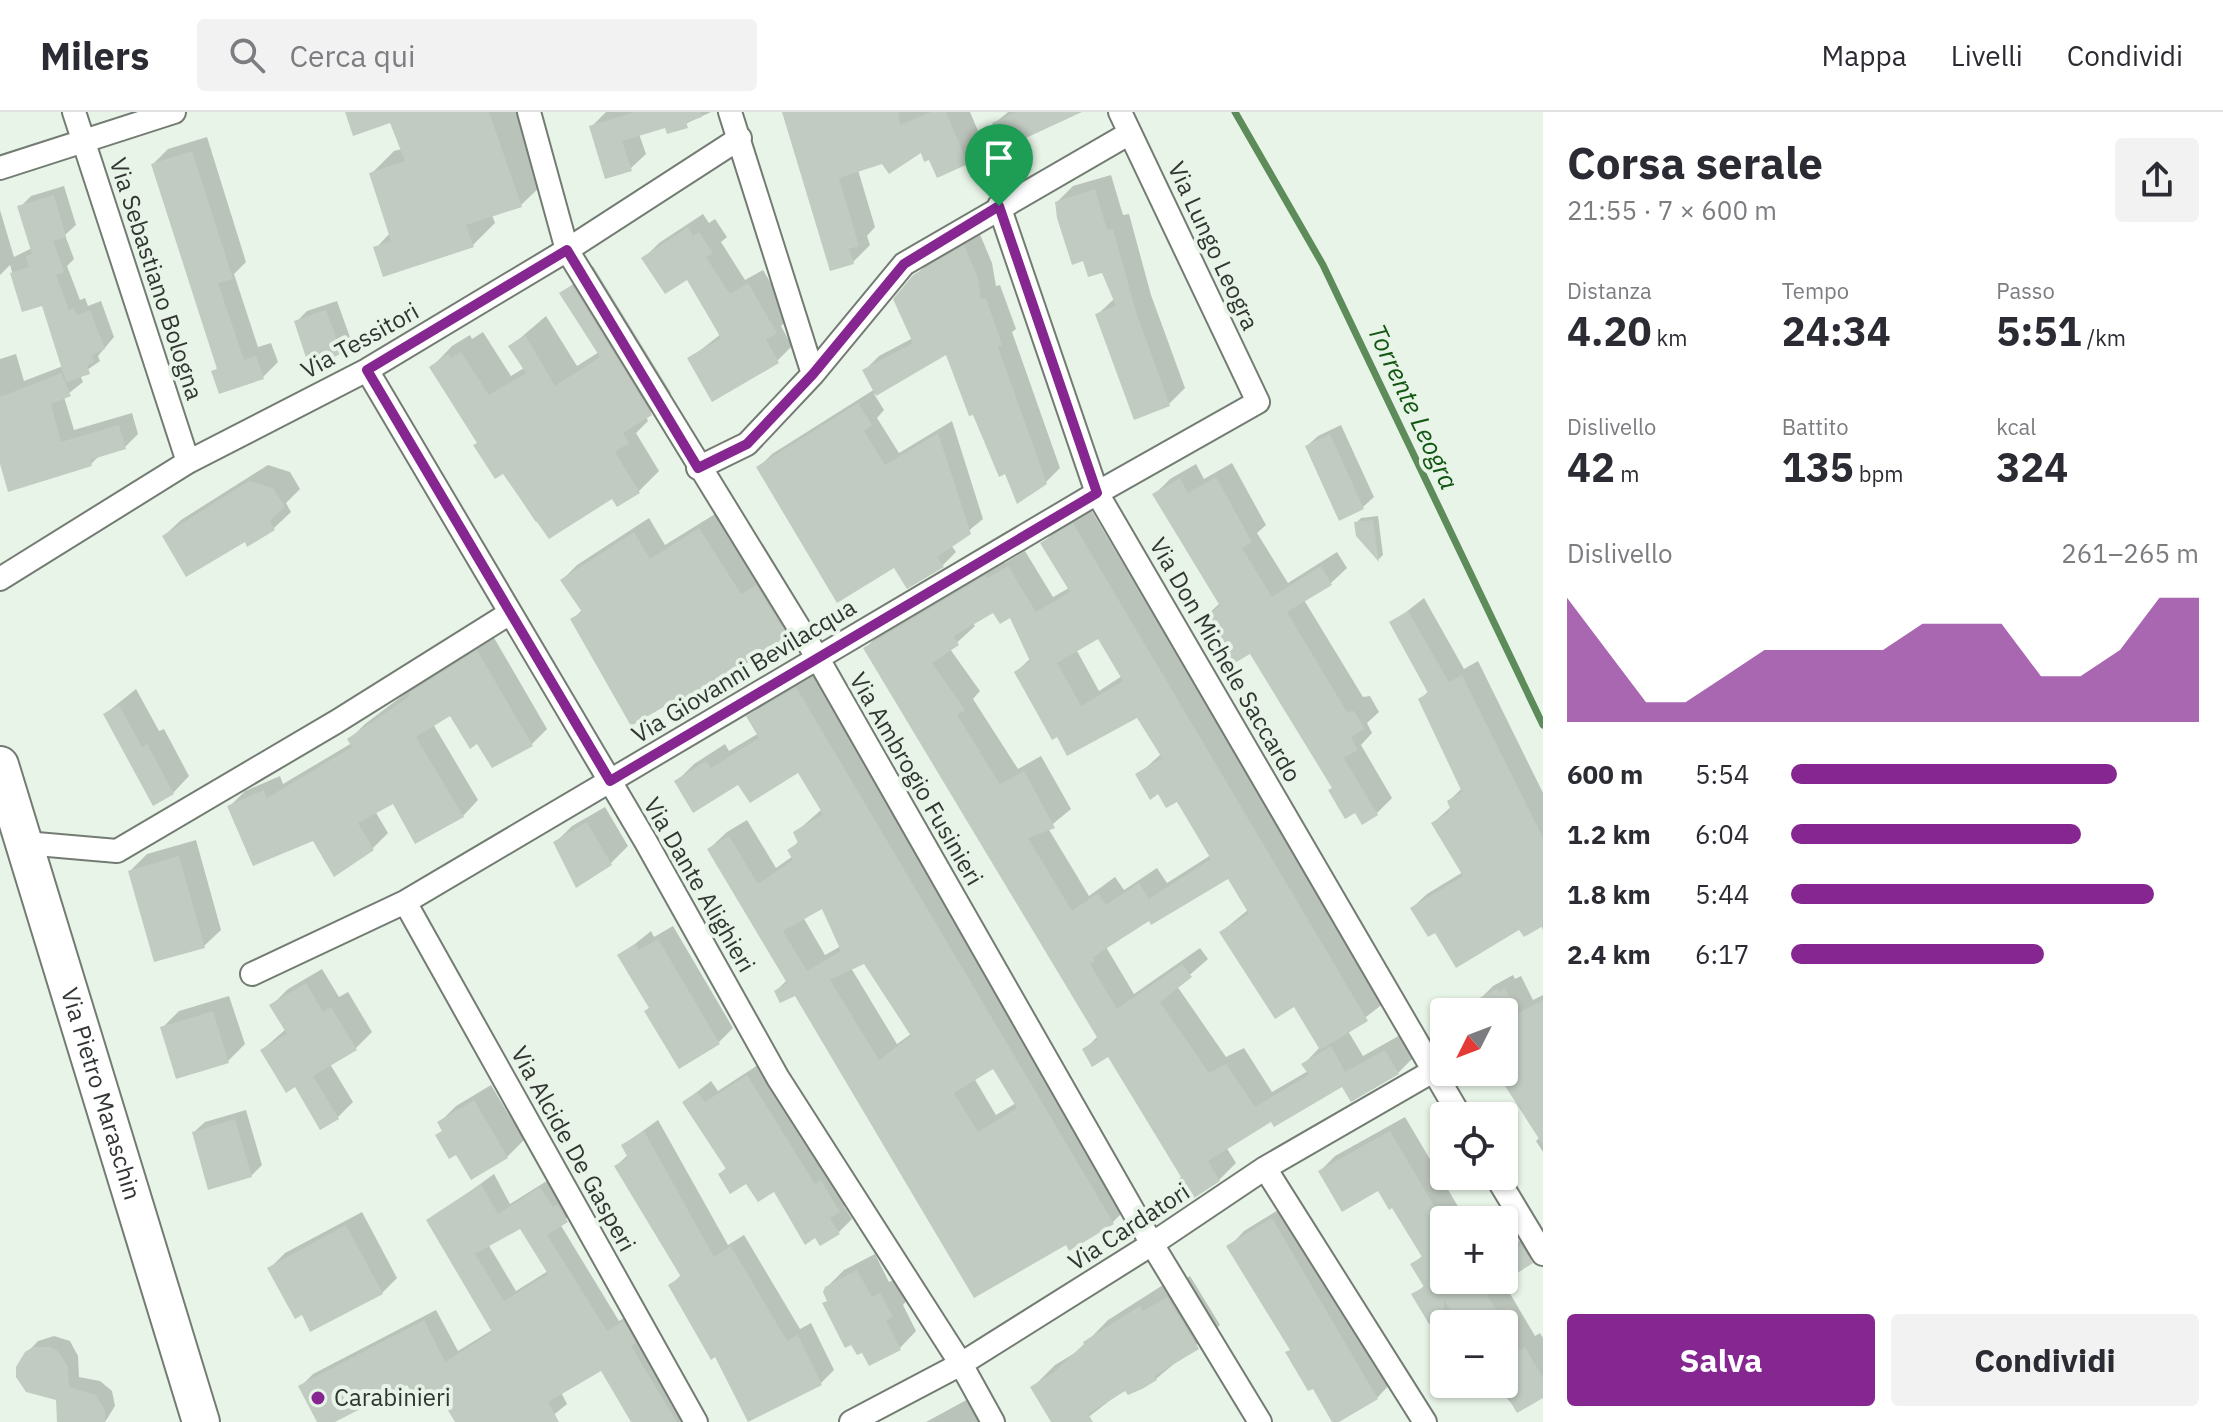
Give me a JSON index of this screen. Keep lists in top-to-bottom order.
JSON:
{
  "streets": {
    "main road": ["Via Pietro Maraschin"],
    "street": [
      "Via Lungo Leogra",
      "Via Sebastiano Bologna",
      "Via Tessitori",
      "Via Don Michele Saccardo",
      "Via Giovanni Bevilacqua",
      "Via Ambrogio Fusinieri",
      "Via Dante Alighieri",
      "Via Alcide De Gasperi",
      "Via Cardatori"
    ]
  },
  "crossings": [
    ["Via Lungo Leogra", "Via Giovanni Bevilacqua"],
    ["Via Sebastiano Bologna", "Via Tessitori"],
    ["Via Tessitori", "Via Ambrogio Fusinieri"],
    ["Via Tessitori", "Via Dante Alighieri"],
    ["Via Don Michele Saccardo", "Via Giovanni Bevilacqua"],
    ["Via Giovanni Bevilacqua", "Via Ambrogio Fusinieri"],
    ["Via Giovanni Bevilacqua", "Via Dante Alighieri"],
    ["Via Giovanni Bevilacqua", "Via Alcide De Gasperi"],
    ["Via Ambrogio Fusinieri", "Via Cardatori"],
    ["Via Dante Alighieri", "Via Cardatori"]
  ],
  "water": ["Torrente Leogra"],
  "places": ["Carabinieri"],
  "north": "bottom left",
  "page": {
    "header": "Milers",
    "search": "Cerca qui",
    "nav": ["Mappa", "Livelli", "Condividi"],
    "heading": ["Corsa serale", "21:55 · 7 × 600 m"],
    "stats": [
      ["Distanza", "4.20 km"],
      ["Tempo", "24:34"],
      ["Passo", "5:51 /km"],
      ["Dislivello", "42 m"],
      ["Battito", "135 bpm"],
      ["kcal", "324"]
    ],
    "chart": ["Dislivello", "261–265 m"],
    "list": [
      {
        "name": "600 m",
        "note": "5:54"
      },
      {
        "name": "1.2 km",
        "note": "6:04"
      },
      {
        "name": "1.8 km",
        "note": "5:44"
      },
      {
        "name": "2.4 km",
        "note": "6:17"
      }
    ],
    "map_buttons": ["+", "−"],
    "buttons": ["Salva", "Condividi"]
  }
}
